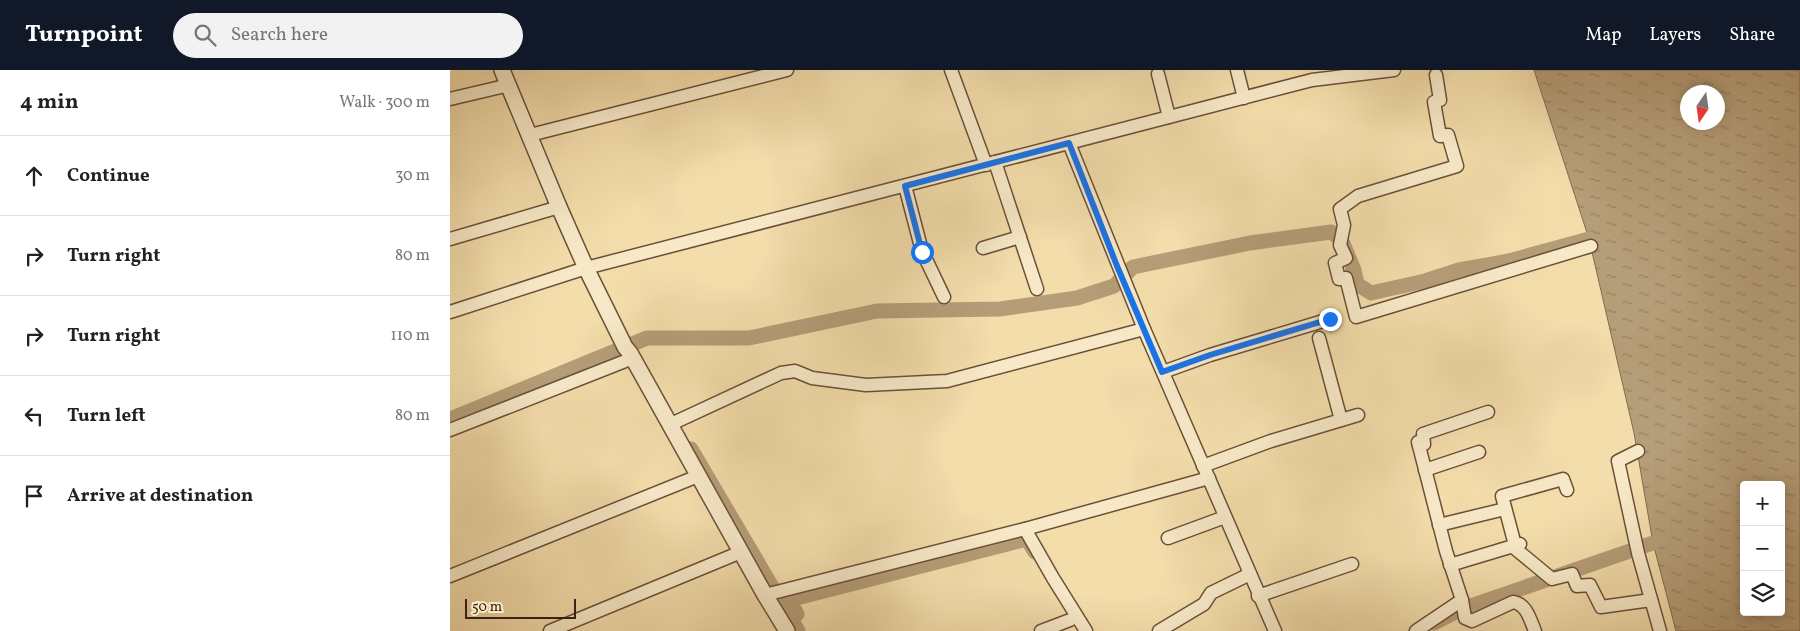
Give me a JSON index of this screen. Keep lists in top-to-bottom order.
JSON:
{
  "scale_bar": "50 m",
  "north": "bottom",
  "page": {
    "header": "Turnpoint",
    "search": "Search here",
    "nav": ["Map", "Layers", "Share"],
    "heading": ["4 min", "Walk · 300 m"],
    "list": [
      ["Continue", "30 m"],
      ["Turn right", "80 m"],
      ["Turn right", "110 m"],
      ["Turn left", "80 m"],
      "Arrive at destination"
    ],
    "map_buttons": ["+", "−"],
    "scale": "50 m"
  }
}
